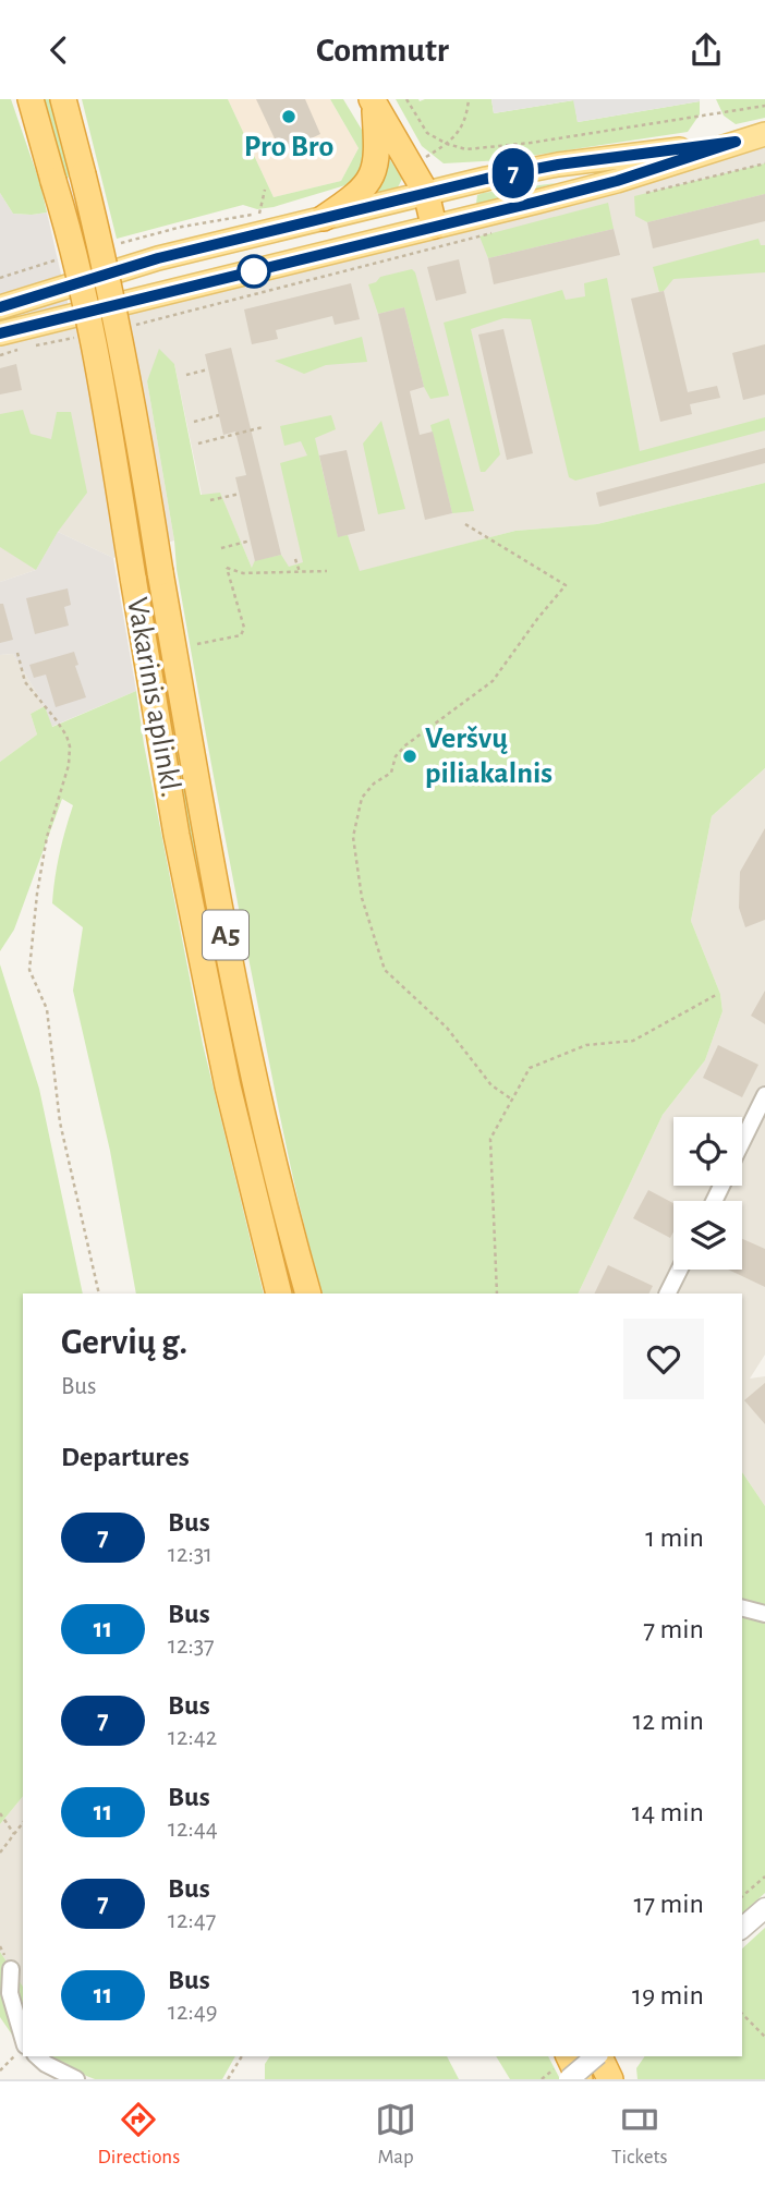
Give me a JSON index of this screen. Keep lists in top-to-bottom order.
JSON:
{
  "streets": {
    "highway": ["Vakarinis aplinkl.", "A5"]
  },
  "places": ["Pro Bro", "Veršvų piliakalnis"],
  "lines": ["bus line 7"],
  "page": {
    "header": "Commutr",
    "on_map": "7",
    "heading": [
      ["Gervių g.", "Bus"],
      "Departures"
    ],
    "list": [
      {
        "mark": "7",
        "name": "Bus",
        "note": "12:31",
        "value": "1 min"
      },
      {
        "mark": "11",
        "name": "Bus",
        "note": "12:37",
        "value": "7 min"
      },
      {
        "mark": "7",
        "name": "Bus",
        "note": "12:42",
        "value": "12 min"
      },
      {
        "mark": "11",
        "name": "Bus",
        "note": "12:44",
        "value": "14 min"
      },
      {
        "mark": "7",
        "name": "Bus",
        "note": "12:47",
        "value": "17 min"
      },
      {
        "mark": "11",
        "name": "Bus",
        "note": "12:49",
        "value": "19 min"
      }
    ],
    "tabs": ["Directions", "Map", "Tickets"]
  }
}
